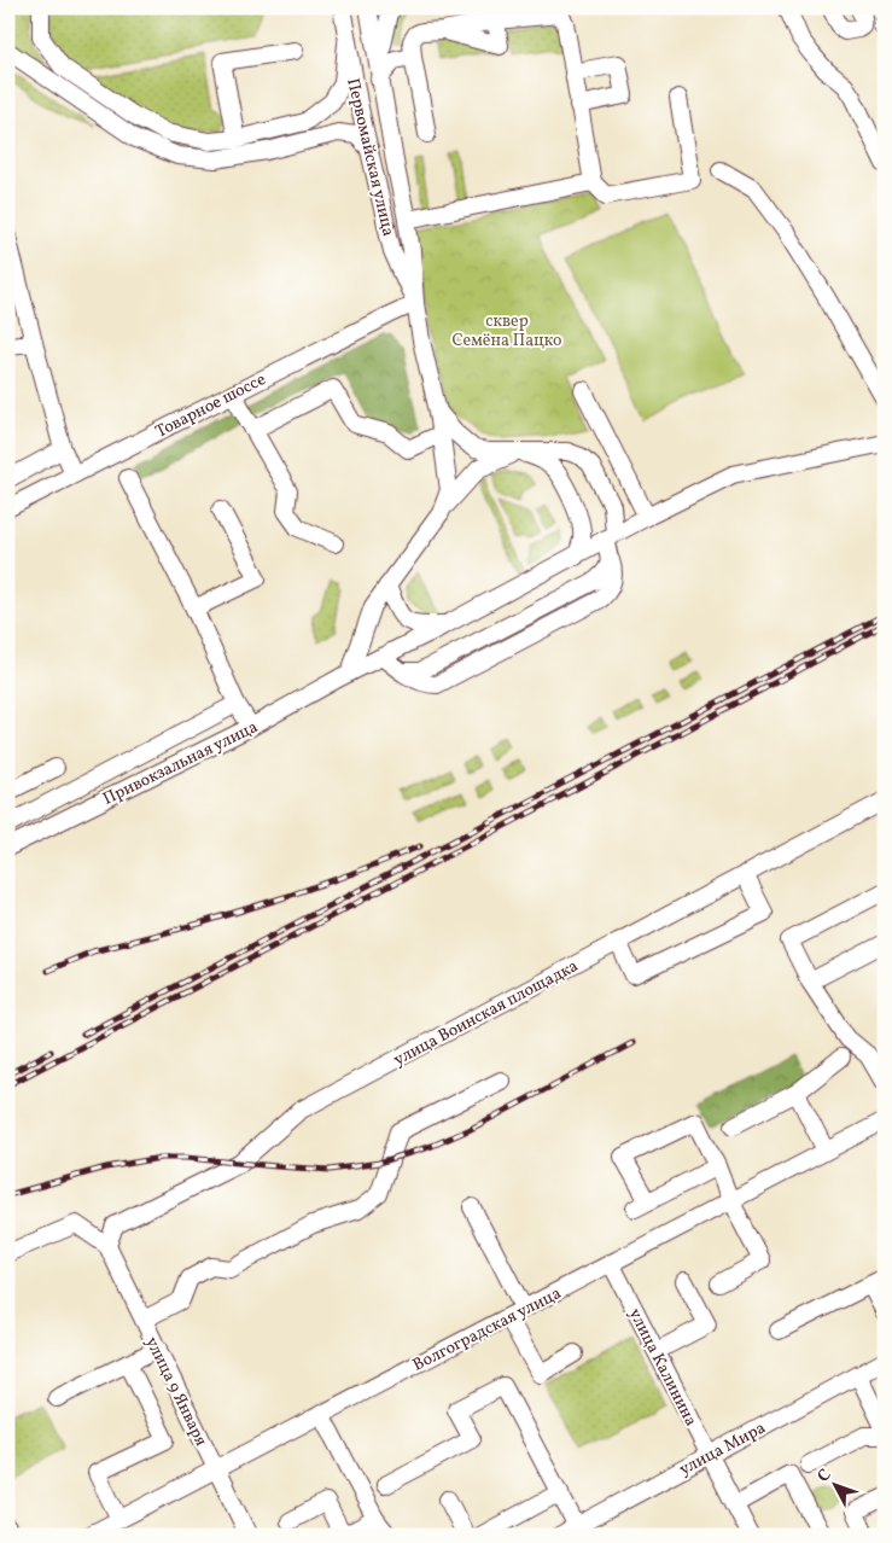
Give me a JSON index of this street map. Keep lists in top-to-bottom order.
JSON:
{
  "streets": {
    "street": [
      "Первомайская улица",
      "Товарное шоссе",
      "Привокзальная улица",
      "улица Воинская площадка",
      "Волгоградская улица",
      "улица Калинина",
      "улица 9 Января",
      "улица Мира"
    ]
  },
  "crossings": [
    ["Первомайская улица", "Товарное шоссе"],
    ["Первомайская улица", "Привокзальная улица"],
    ["улица Воинская площадка", "улица 9 Января"],
    ["Волгоградская улица", "улица Калинина"],
    ["Волгоградская улица", "улица 9 Января"],
    ["улица Калинина", "улица Мира"]
  ],
  "parks": ["сквер Семёна Пацко"],
  "north": "top left"
}
